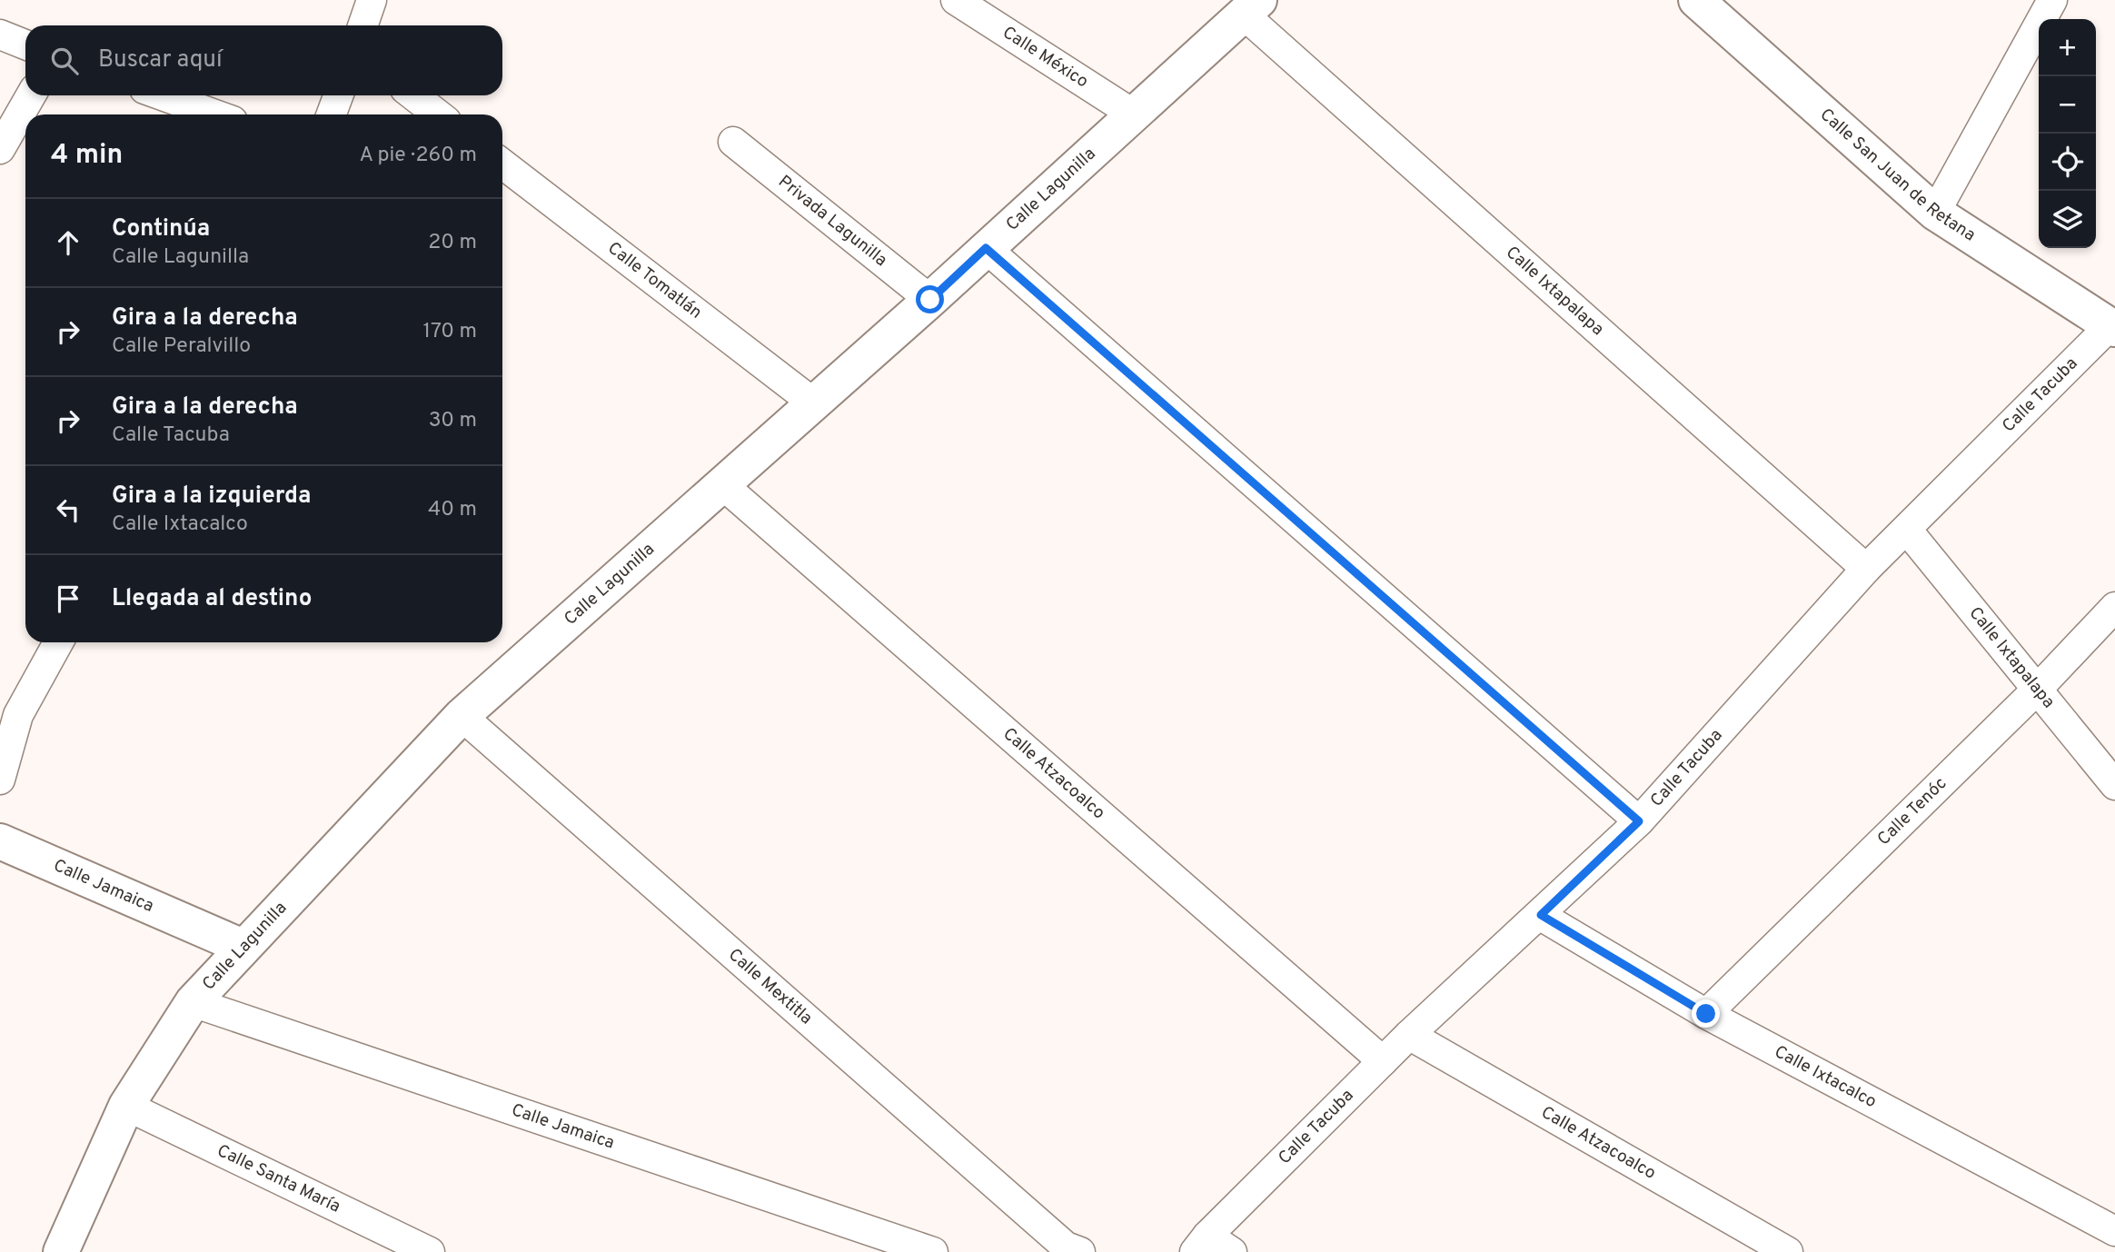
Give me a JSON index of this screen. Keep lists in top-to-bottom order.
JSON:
{
  "streets": {
    "street": [
      "Calle México",
      "Calle San Juan de Retana",
      "Calle Lagunilla",
      "Privada Lagunilla",
      "Calle Tomatlán",
      "Calle Ixtapalapa",
      "Calle Tacuba",
      "Calle Atzacoalco",
      "Calle Tenóc",
      "Calle Jamaica",
      "Calle Mextitla",
      "Calle Ixtacalco",
      "Calle Santa María"
    ]
  },
  "crossings": [
    ["Calle México", "Calle Lagunilla"],
    ["Calle San Juan de Retana", "Calle Tacuba"],
    ["Calle Lagunilla", "Privada Lagunilla"],
    ["Calle Lagunilla", "Calle Tomatlán"],
    ["Calle Lagunilla", "Calle Ixtapalapa"],
    ["Calle Lagunilla", "Calle Atzacoalco"],
    ["Calle Lagunilla", "Calle Jamaica"],
    ["Calle Lagunilla", "Calle Mextitla"],
    ["Calle Lagunilla", "Calle Santa María"],
    ["Calle Ixtapalapa", "Calle Tacuba"],
    ["Calle Ixtapalapa", "Calle Tenóc"],
    ["Calle Tacuba", "Calle Atzacoalco"],
    ["Calle Tacuba", "Calle Ixtacalco"],
    ["Calle Tenóc", "Calle Ixtacalco"]
  ],
  "page": {
    "map_buttons": ["+", "−"],
    "search": "Buscar aquí",
    "heading": ["4 min", "A pie · 260 m"],
    "list": [
      ["Continúa", "Calle Lagunilla", "20 m"],
      ["Gira a la derecha", "Calle Peralvillo", "170 m"],
      ["Gira a la derecha", "Calle Tacuba", "30 m"],
      ["Gira a la izquierda", "Calle Ixtacalco", "40 m"],
      "Llegada al destino"
    ]
  }
}
